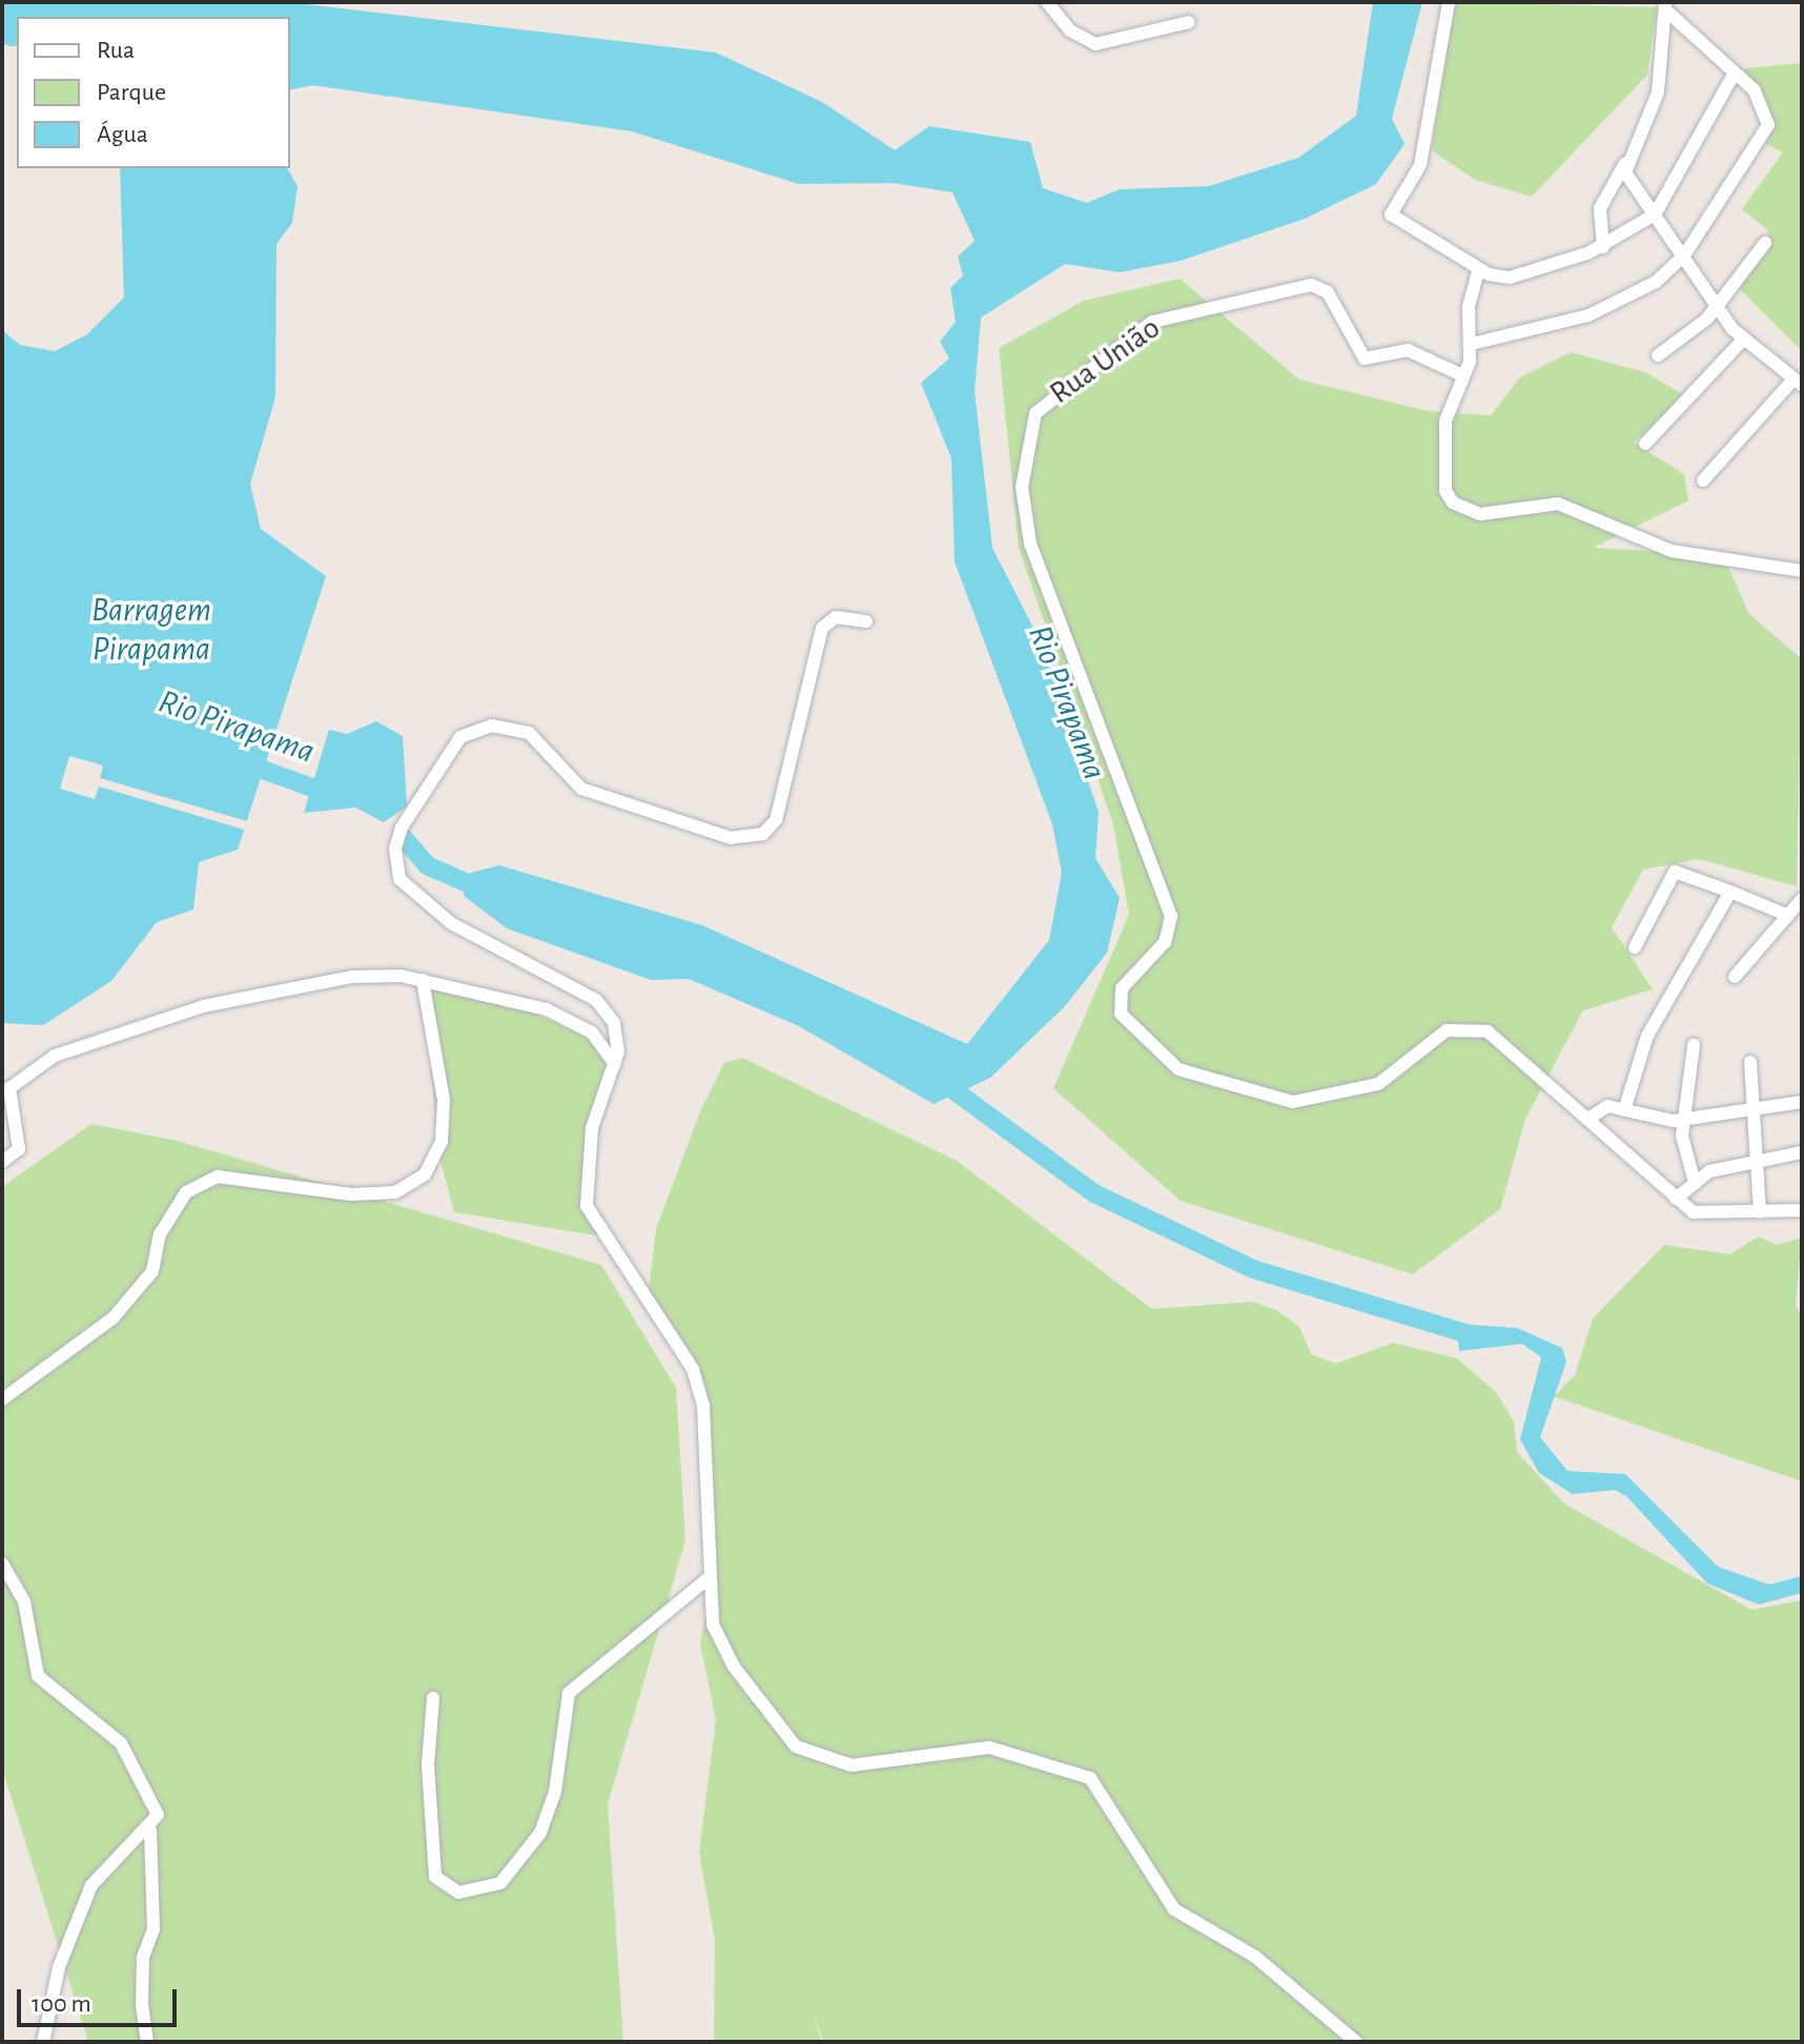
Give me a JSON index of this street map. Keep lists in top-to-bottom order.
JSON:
{
  "streets": {
    "street": ["Rua União"]
  },
  "water": ["Barragem Pirapama", "Rio Pirapama"],
  "legend": ["Rua", "Parque", "Água"],
  "scale_bar": "100 m"
}
